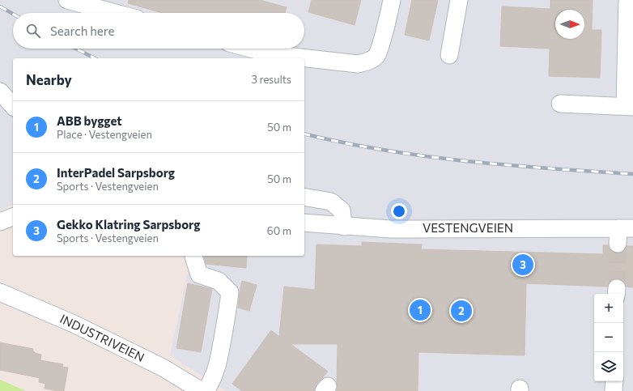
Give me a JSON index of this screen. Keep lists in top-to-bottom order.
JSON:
{
  "streets": {
    "street": ["VESTENGVEIEN", "INDUSTRIVEIEN"]
  },
  "north": "right",
  "page": {
    "search": "Search here",
    "heading": ["Nearby", "3 results"],
    "list": [
      {
        "mark": "1",
        "name": "ABB bygget",
        "note": "Place · Vestengveien",
        "value": "50 m"
      },
      {
        "mark": "2",
        "name": "InterPadel Sarpsborg",
        "note": "Sports · Vestengveien",
        "value": "50 m"
      },
      {
        "mark": "3",
        "name": "Gekko Klatring Sarpsborg",
        "note": "Sports · Vestengveien",
        "value": "60 m"
      }
    ],
    "pins": ["3", "1", "2"],
    "map_buttons": ["+", "−"]
  }
}
